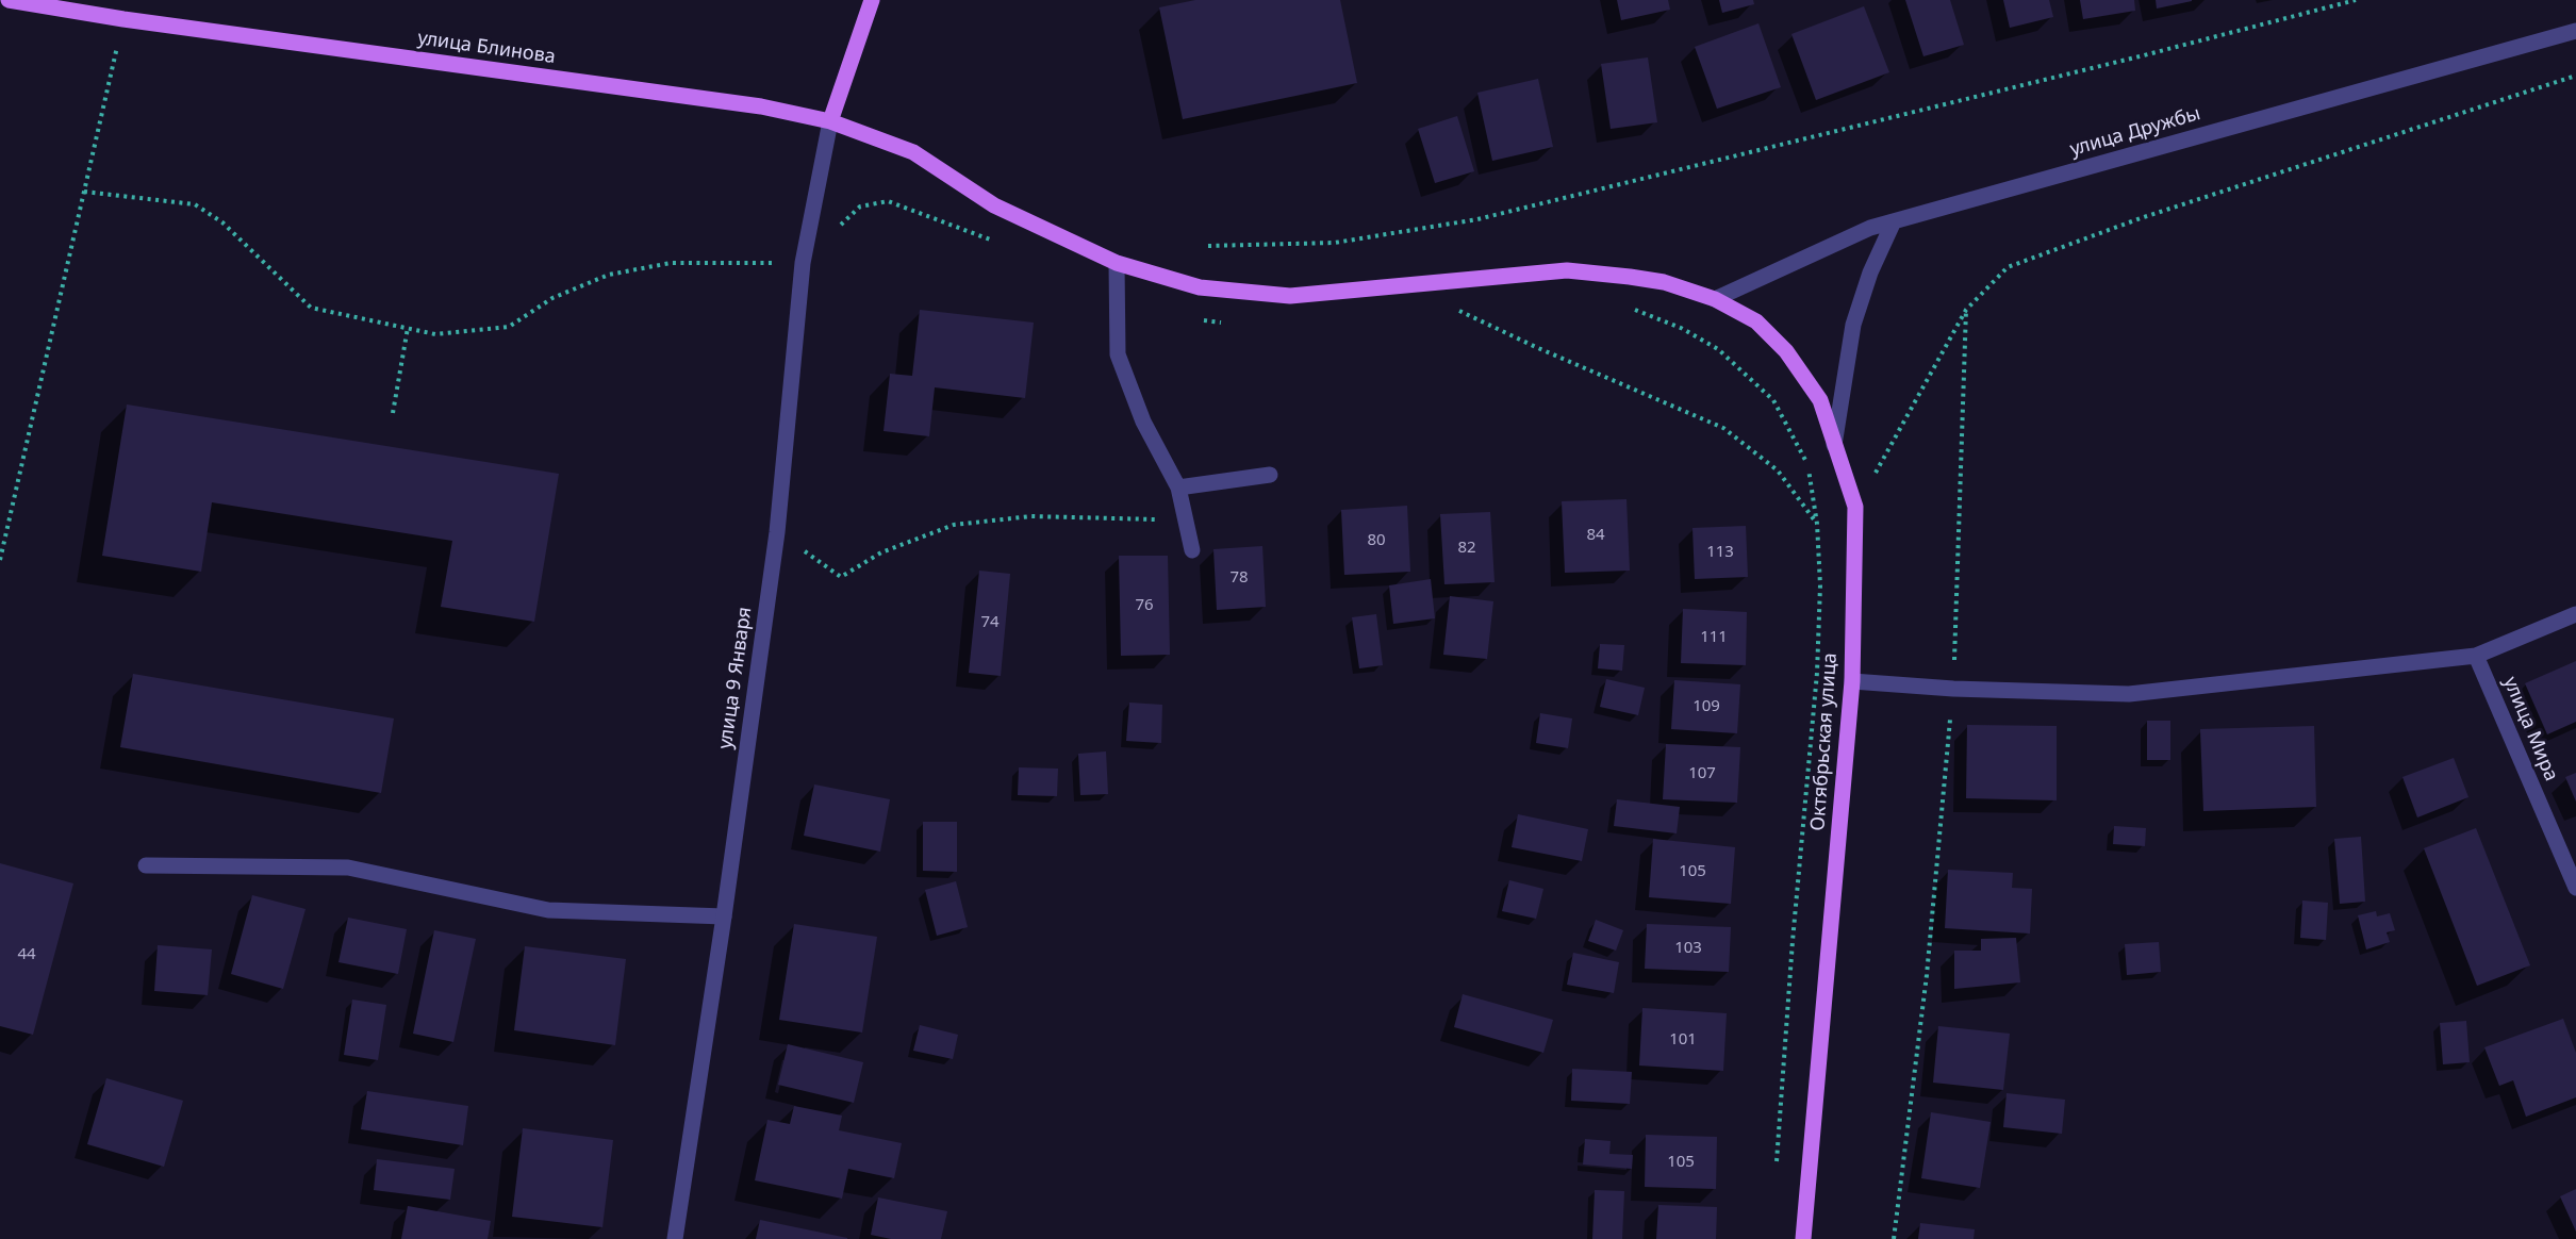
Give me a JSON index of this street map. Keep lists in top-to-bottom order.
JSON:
{
  "streets": {
    "main road": ["улица Блинова", "Октябрьская улица"],
    "street": ["улица Дружбы", "улица 9 Января", "улица Мира"]
  },
  "crossings": [
    ["улица Блинова", "улица 9 Января"],
    ["улица Блинова", "Октябрьская улица"],
    ["улица Дружбы", "Октябрьская улица"]
  ],
  "house_numbers": [
    "84",
    "80",
    "82",
    "113",
    "78",
    "76",
    "74",
    "111",
    "109",
    "107",
    "105",
    "103",
    "44",
    "101",
    "105"
  ]
}
